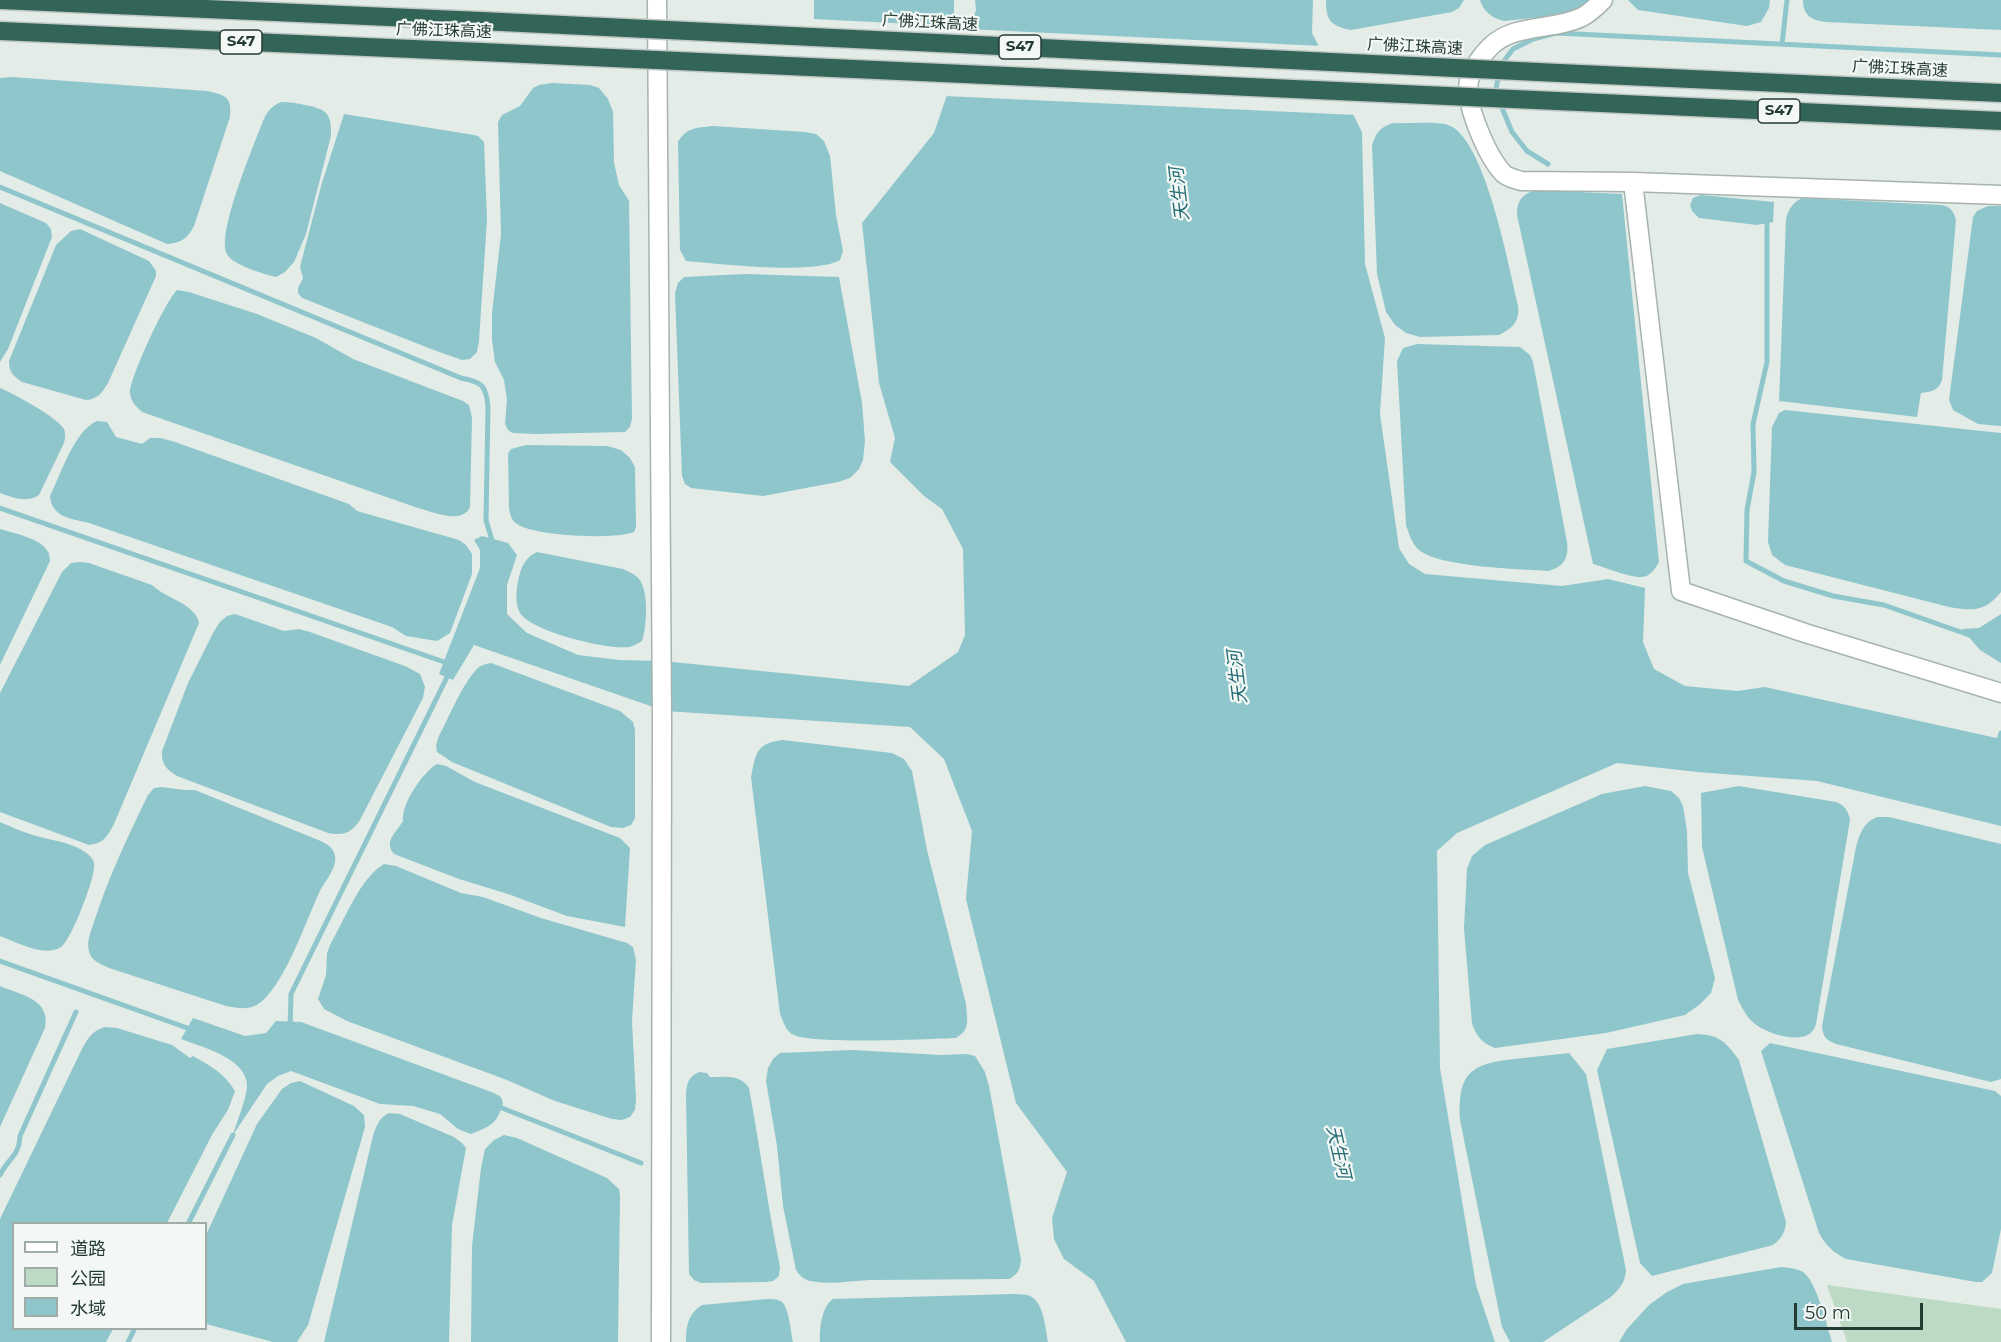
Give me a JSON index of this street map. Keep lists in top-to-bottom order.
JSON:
{
  "streets": {
    "highway": ["广佛江珠高速", "S47"]
  },
  "water": ["天生河"],
  "legend": ["道路", "公园", "水域"],
  "scale_bar": "50 m"
}
